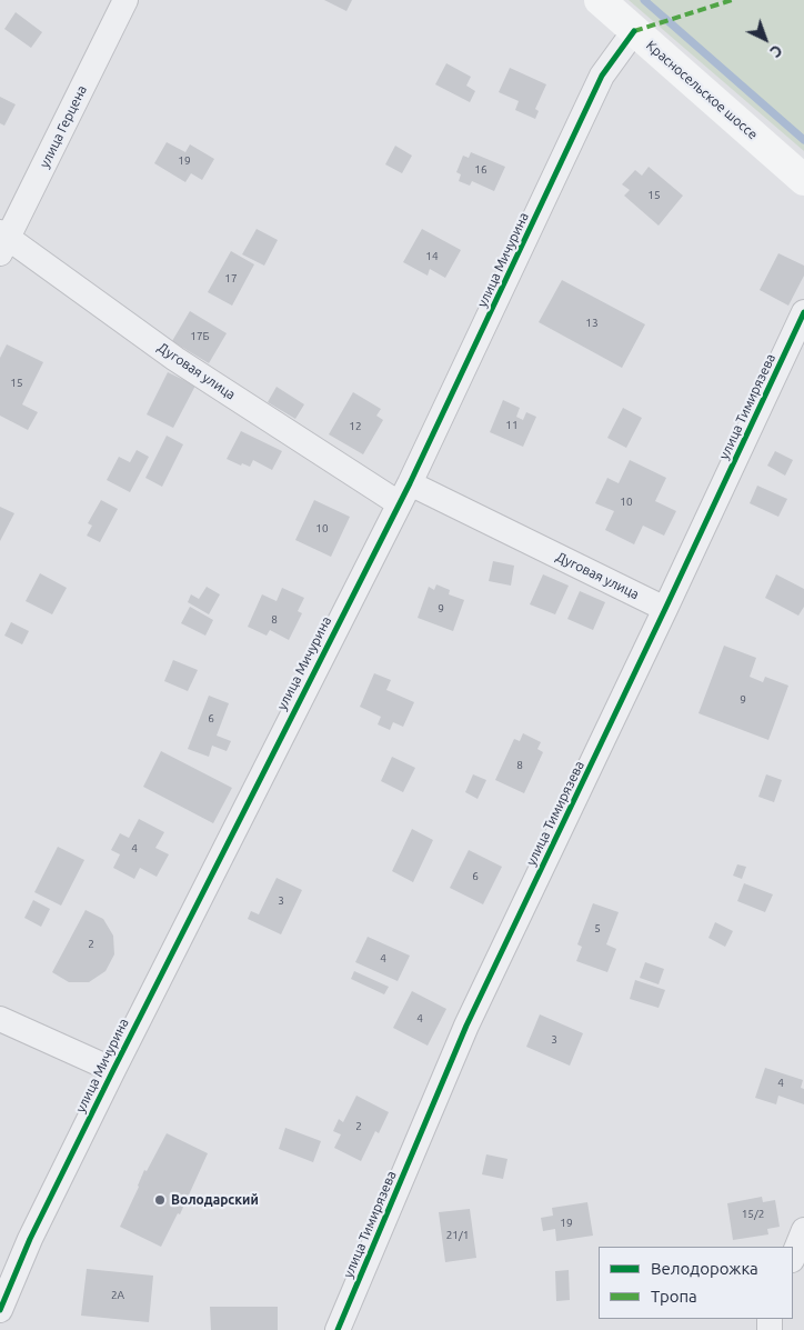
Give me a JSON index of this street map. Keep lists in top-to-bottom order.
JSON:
{
  "streets": {
    "main road": ["Красносельское шоссе"],
    "street": [
      "улица Герцена",
      "улица Мичурина",
      "Дуговая улица",
      "улица Тимирязева"
    ]
  },
  "crossings": [
    ["Красносельское шоссе", "улица Мичурина"],
    ["улица Герцена", "Дуговая улица"],
    ["улица Мичурина", "Дуговая улица"],
    ["Дуговая улица", "улица Тимирязева"]
  ],
  "places": ["Володарский"],
  "house_numbers": [
    "19",
    "16",
    "15",
    "14",
    "17",
    "13",
    "17Б",
    "15",
    "11",
    "12",
    "10",
    "10",
    "9",
    "8",
    "9",
    "6",
    "8",
    "4",
    "6",
    "3",
    "5",
    "2",
    "4",
    "4",
    "3",
    "4",
    "2",
    "15/2",
    "19",
    "21/1",
    "2А"
  ],
  "legend": ["Велодорожка", "Тропа"],
  "north": "bottom right"
}
